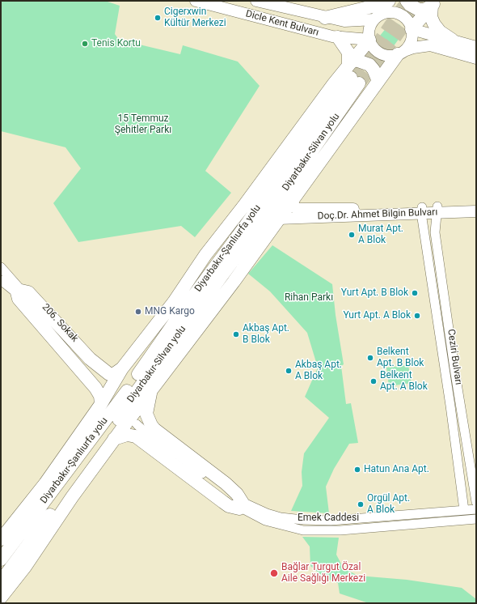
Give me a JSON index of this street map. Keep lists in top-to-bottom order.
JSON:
{
  "streets": {
    "highway": ["Diyarbakır-Silvan yolu", "Diyarbakır-Şanlıurfa yolu"],
    "main road": ["Dicle Kent Bulvarı", "Doç.Dr. Ahmet Bilgin Bulvarı"],
    "street": ["206. Sokak", "Ceziri Bulvarı", "Emek Caddesi"]
  },
  "crossings": [
    ["Diyarbakır-Silvan yolu", "Diyarbakır-Şanlıurfa yolu"],
    ["Doç.Dr. Ahmet Bilgin Bulvarı", "Ceziri Bulvarı"],
    ["Ceziri Bulvarı", "Emek Caddesi"]
  ],
  "parks": ["15 Temmuz Şehitler Parkı", "Rihan Parkı"],
  "places": [
    "Cigerxwin Kültür Merkezi",
    "Tenis Kortu",
    "Murat Apt. A Blok",
    "Yurt Apt. B Blok",
    "MNG Kargo",
    "Yurt Apt. A Blok",
    "Akbaş Apt. B Blok",
    "Belkent Apt. B Blok",
    "Akbaş Apt. A Blok",
    "Belkent Apt. A Blok",
    "Hatun Ana Apt.",
    "Orgül Apt. A Blok",
    "Bağlar Turgut Özal Aile Sağlığı Merkezi"
  ]
}
